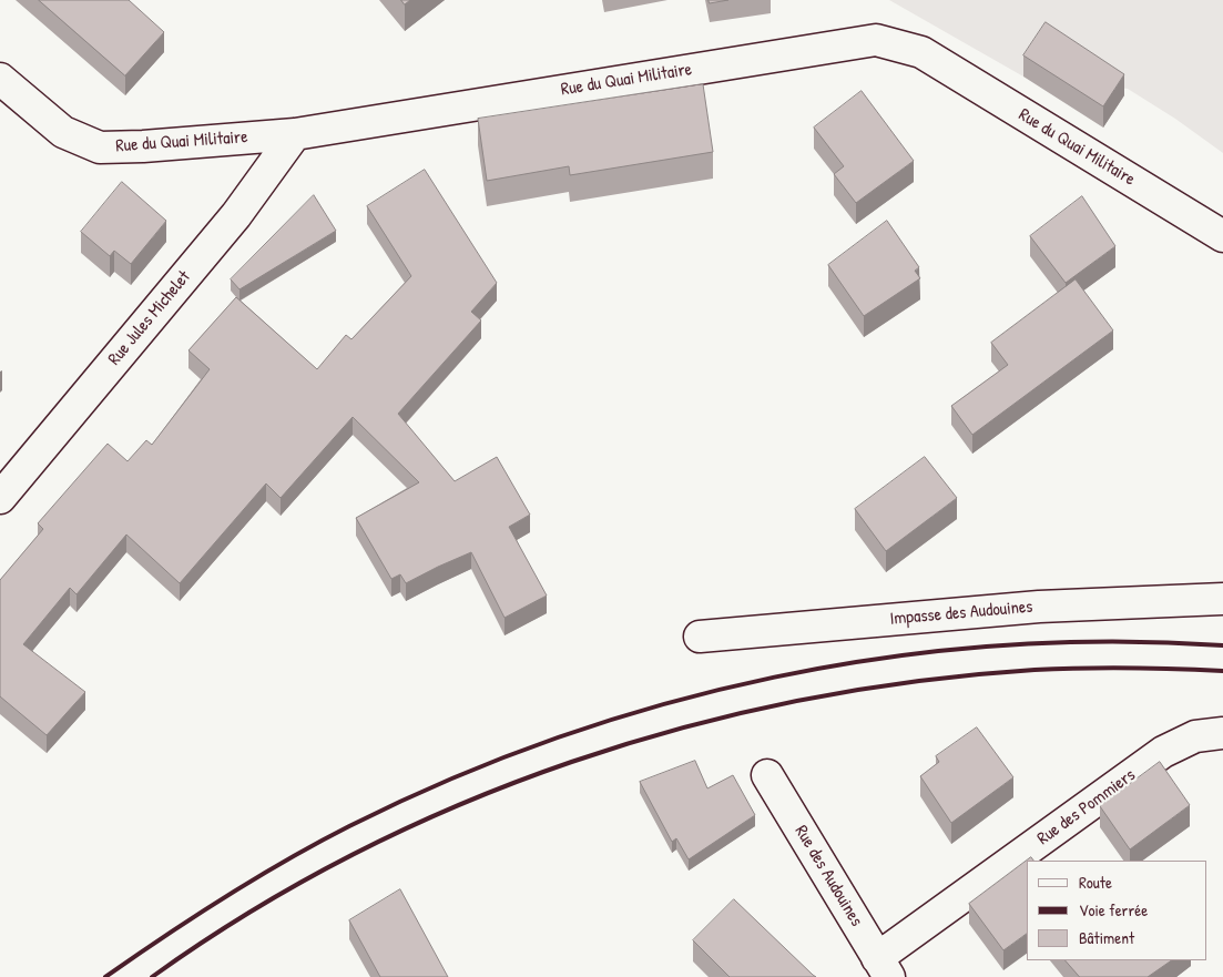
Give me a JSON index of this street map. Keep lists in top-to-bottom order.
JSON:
{
  "streets": {
    "street": [
      "Rue du Quai Militaire",
      "Rue Jules Michelet",
      "Impasse des Audouines",
      "Rue des Pommiers",
      "Rue des Audouines"
    ]
  },
  "crossings": [
    ["Rue du Quai Militaire", "Rue Jules Michelet"],
    ["Rue des Pommiers", "Rue des Audouines"]
  ],
  "legend": ["Route", "Voie ferrée", "Bâtiment"]
}
